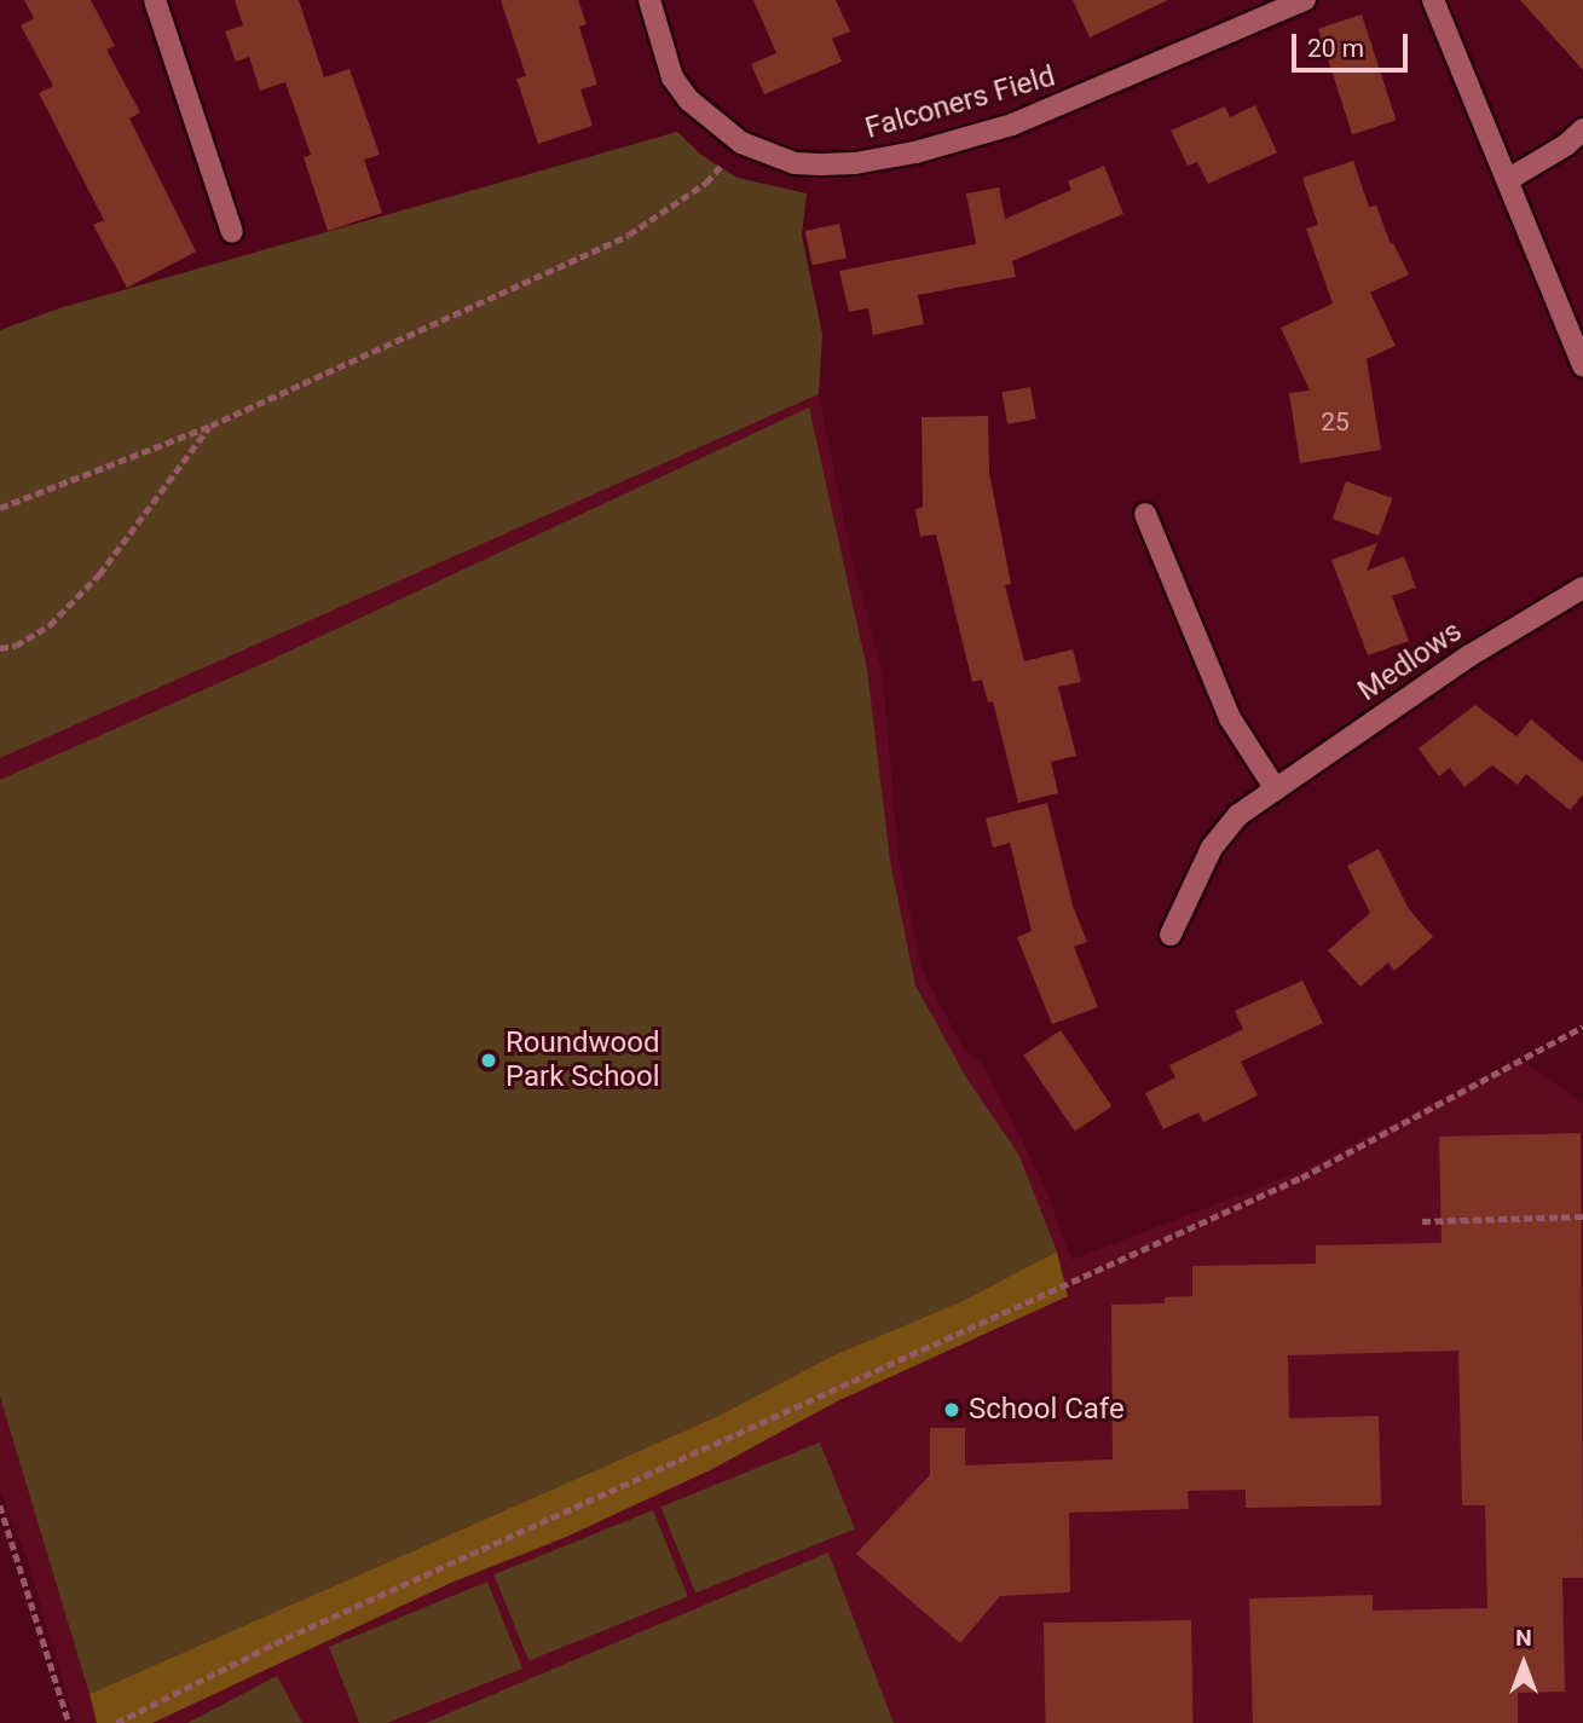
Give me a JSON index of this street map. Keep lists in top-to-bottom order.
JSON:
{
  "streets": {
    "street": ["Falconers Field", "Medlows"]
  },
  "places": ["Roundwood Park School", "School Cafe"],
  "house_numbers": ["25"],
  "scale_bar": "20 m",
  "north": "top"
}
